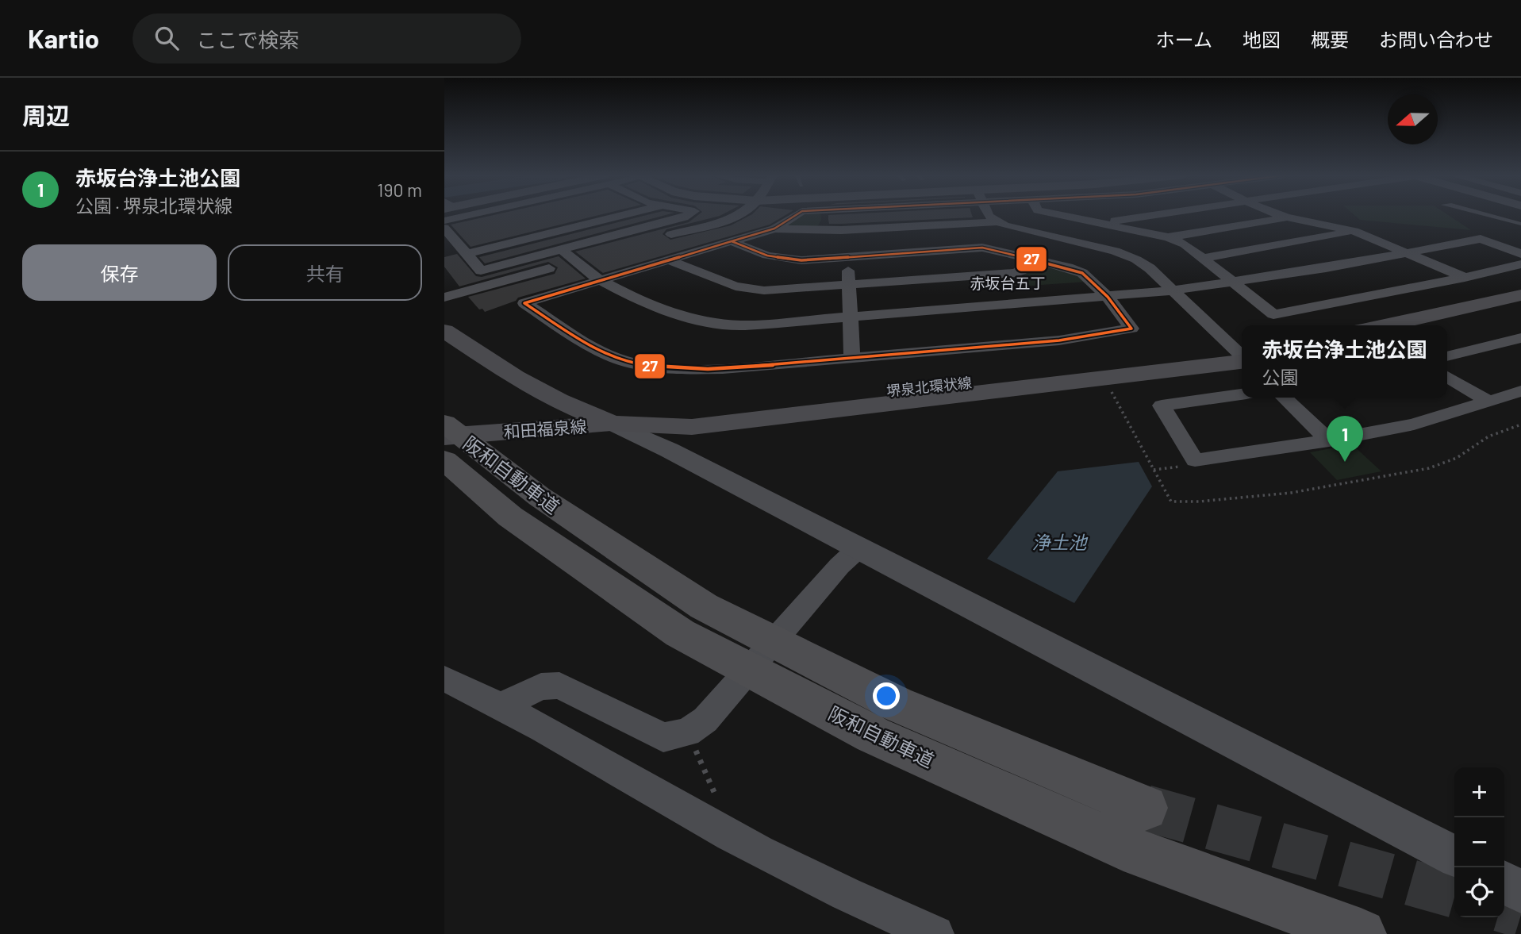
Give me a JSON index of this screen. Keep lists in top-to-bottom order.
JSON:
{
  "streets": {
    "highway": ["阪和自動車道"],
    "main road": ["堺泉北環状線", "和田福泉線"]
  },
  "crossings": [
    ["堺泉北環状線", "和田福泉線"]
  ],
  "districts": ["赤坂台五丁"],
  "water": ["浄土池"],
  "lines": ["transit line 27"],
  "north": "left",
  "page": {
    "header": "Kartio",
    "search": "ここで検索",
    "nav": [
      "ホーム",
      "地図",
      "概要",
      "お問い合わせ"
    ],
    "heading": "周辺",
    "list": [
      {
        "mark": "1",
        "name": "赤坂台浄土池公園",
        "note": "公園 · 堺泉北環状線",
        "value": "190 m"
      }
    ],
    "buttons": ["保存", "共有"],
    "popup": ["赤坂台浄土池公園", "公園"],
    "pins": "1",
    "map_buttons": ["+", "−"]
  }
}
